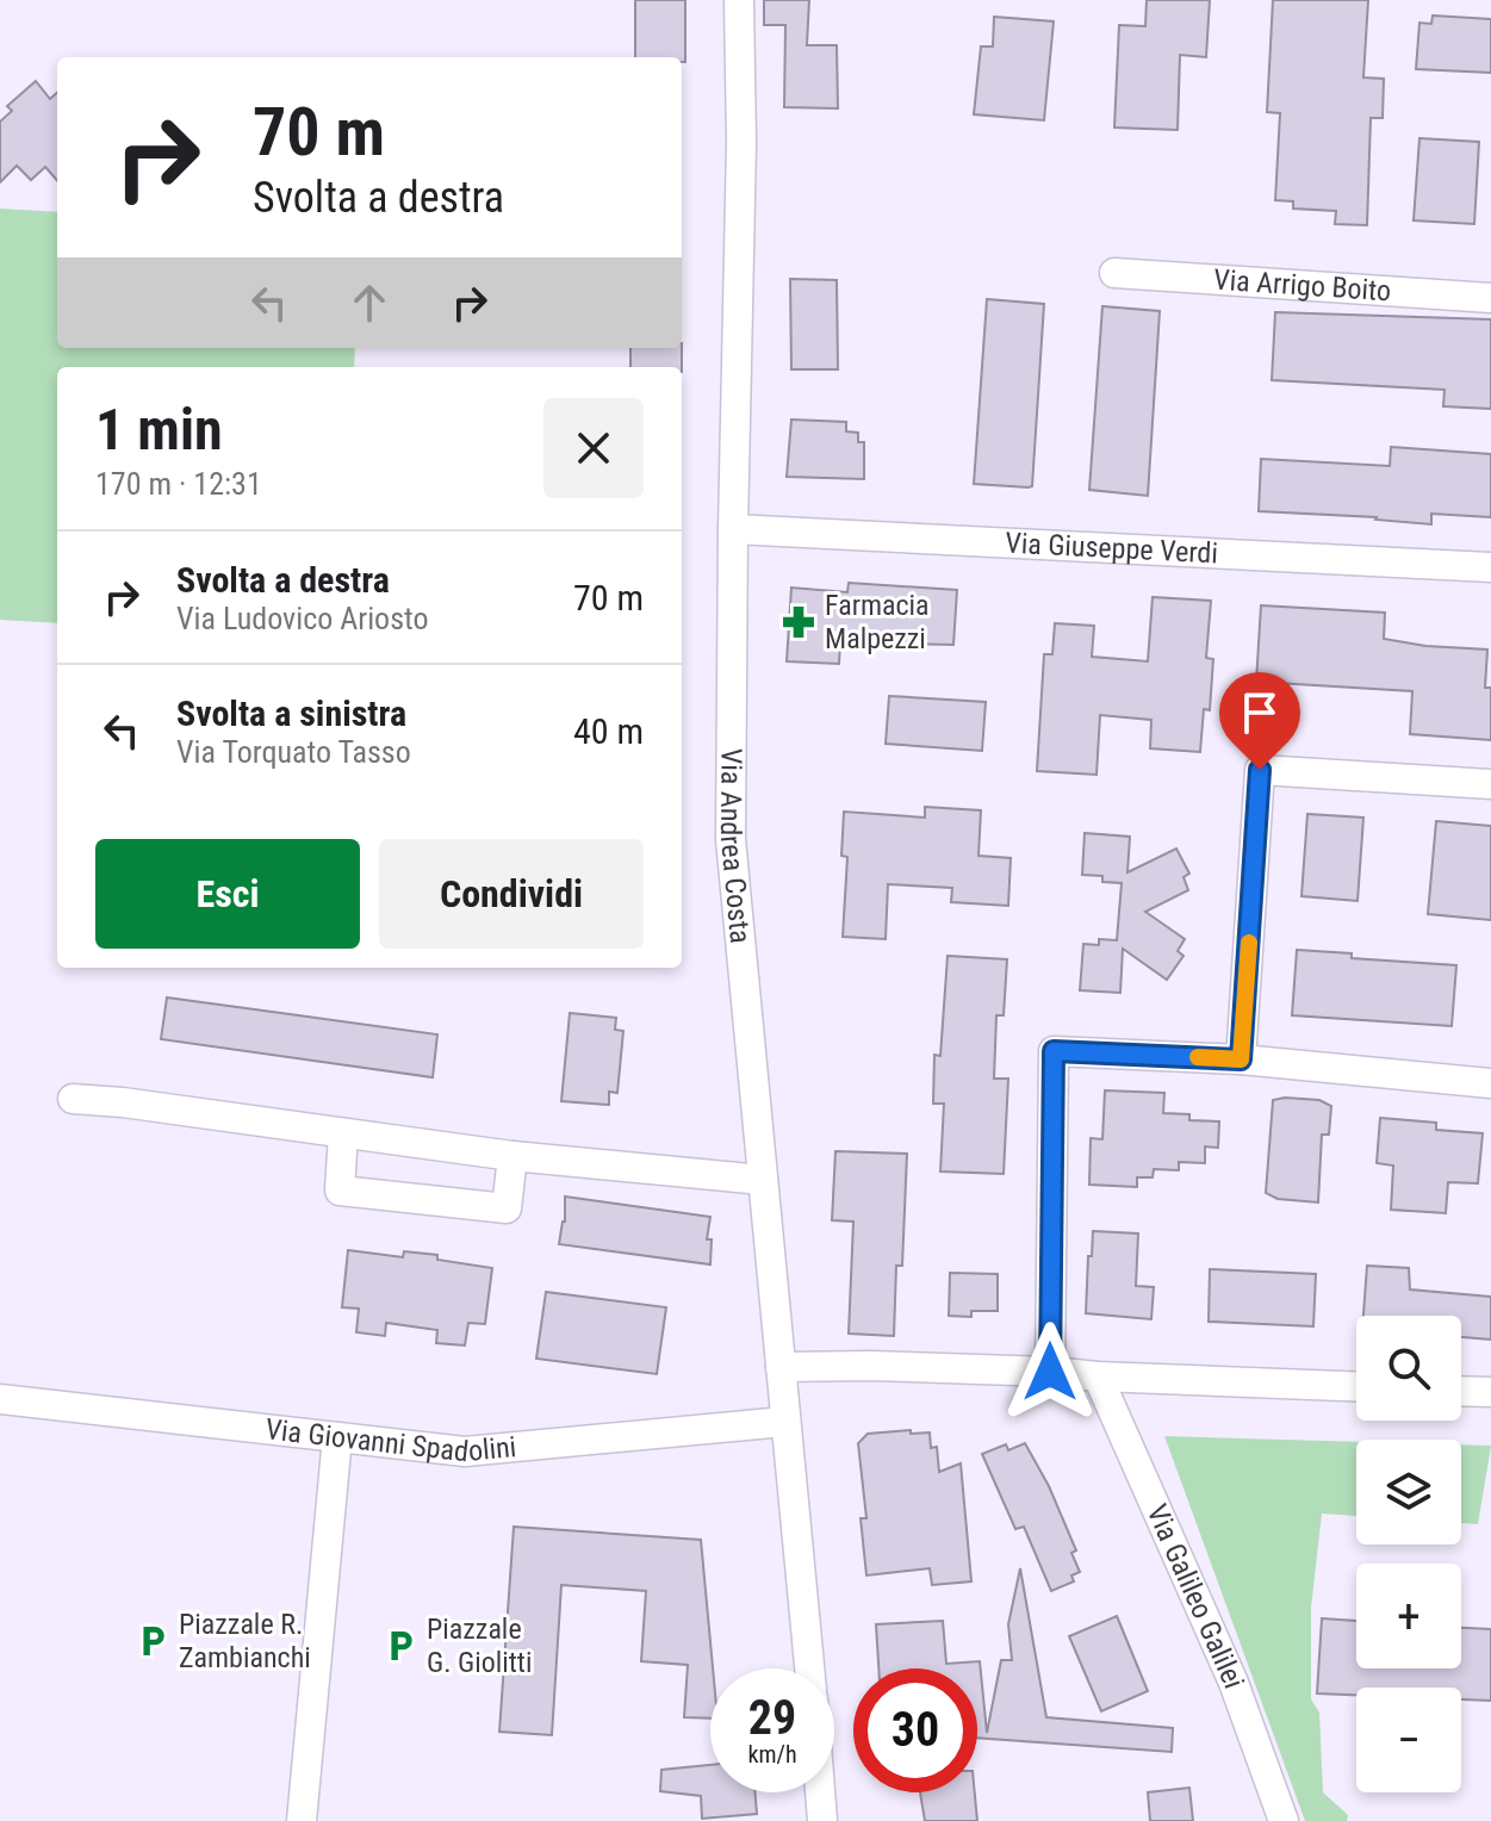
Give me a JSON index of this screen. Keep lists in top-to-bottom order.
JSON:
{
  "streets": {
    "street": [
      "Via Arrigo Boito",
      "Via Giuseppe Verdi",
      "Via Andrea Costa",
      "Via Giovanni Spadolini",
      "Via Galileo Galilei"
    ]
  },
  "crossings": [
    ["Via Giuseppe Verdi", "Via Andrea Costa"],
    ["Via Andrea Costa", "Via Giovanni Spadolini"]
  ],
  "places": {
    "pharmacy": ["Farmacia Malpezzi"],
    "parking": ["Piazzale R. Zambianchi", "Piazzale G. Giolitti"]
  },
  "page": {
    "turn": ["70 m", "Svolta a destra"],
    "heading": ["1 min", "170 m · 12:31"],
    "list": [
      {
        "name": "Svolta a destra",
        "note": "Via Ludovico Ariosto",
        "value": "70 m"
      },
      {
        "name": "Svolta a sinistra",
        "note": "Via Torquato Tasso",
        "value": "40 m"
      }
    ],
    "buttons": ["Esci", "Condividi"],
    "map_buttons": ["+", "−"],
    "speed": "29 km/h",
    "limit": "30"
  }
}
